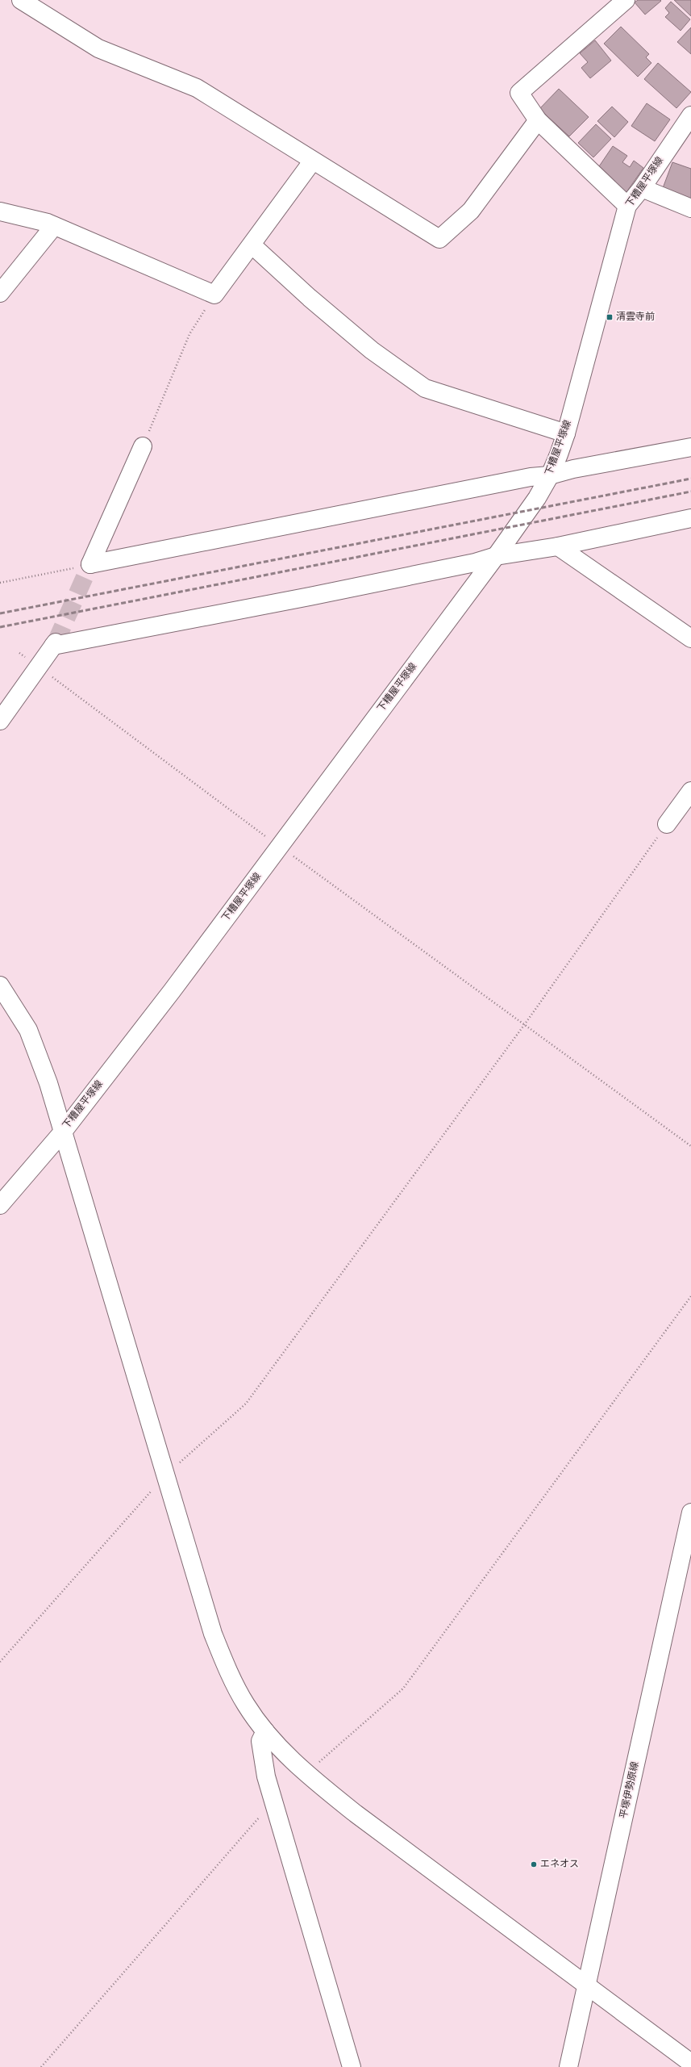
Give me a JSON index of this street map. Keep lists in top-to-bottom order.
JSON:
{
  "streets": {
    "street": ["下糟屋平塚線", "平塚伊勢原線"]
  },
  "places": {
    "transit": ["清雲寺前"],
    "other": ["エネオス"]
  }
}
